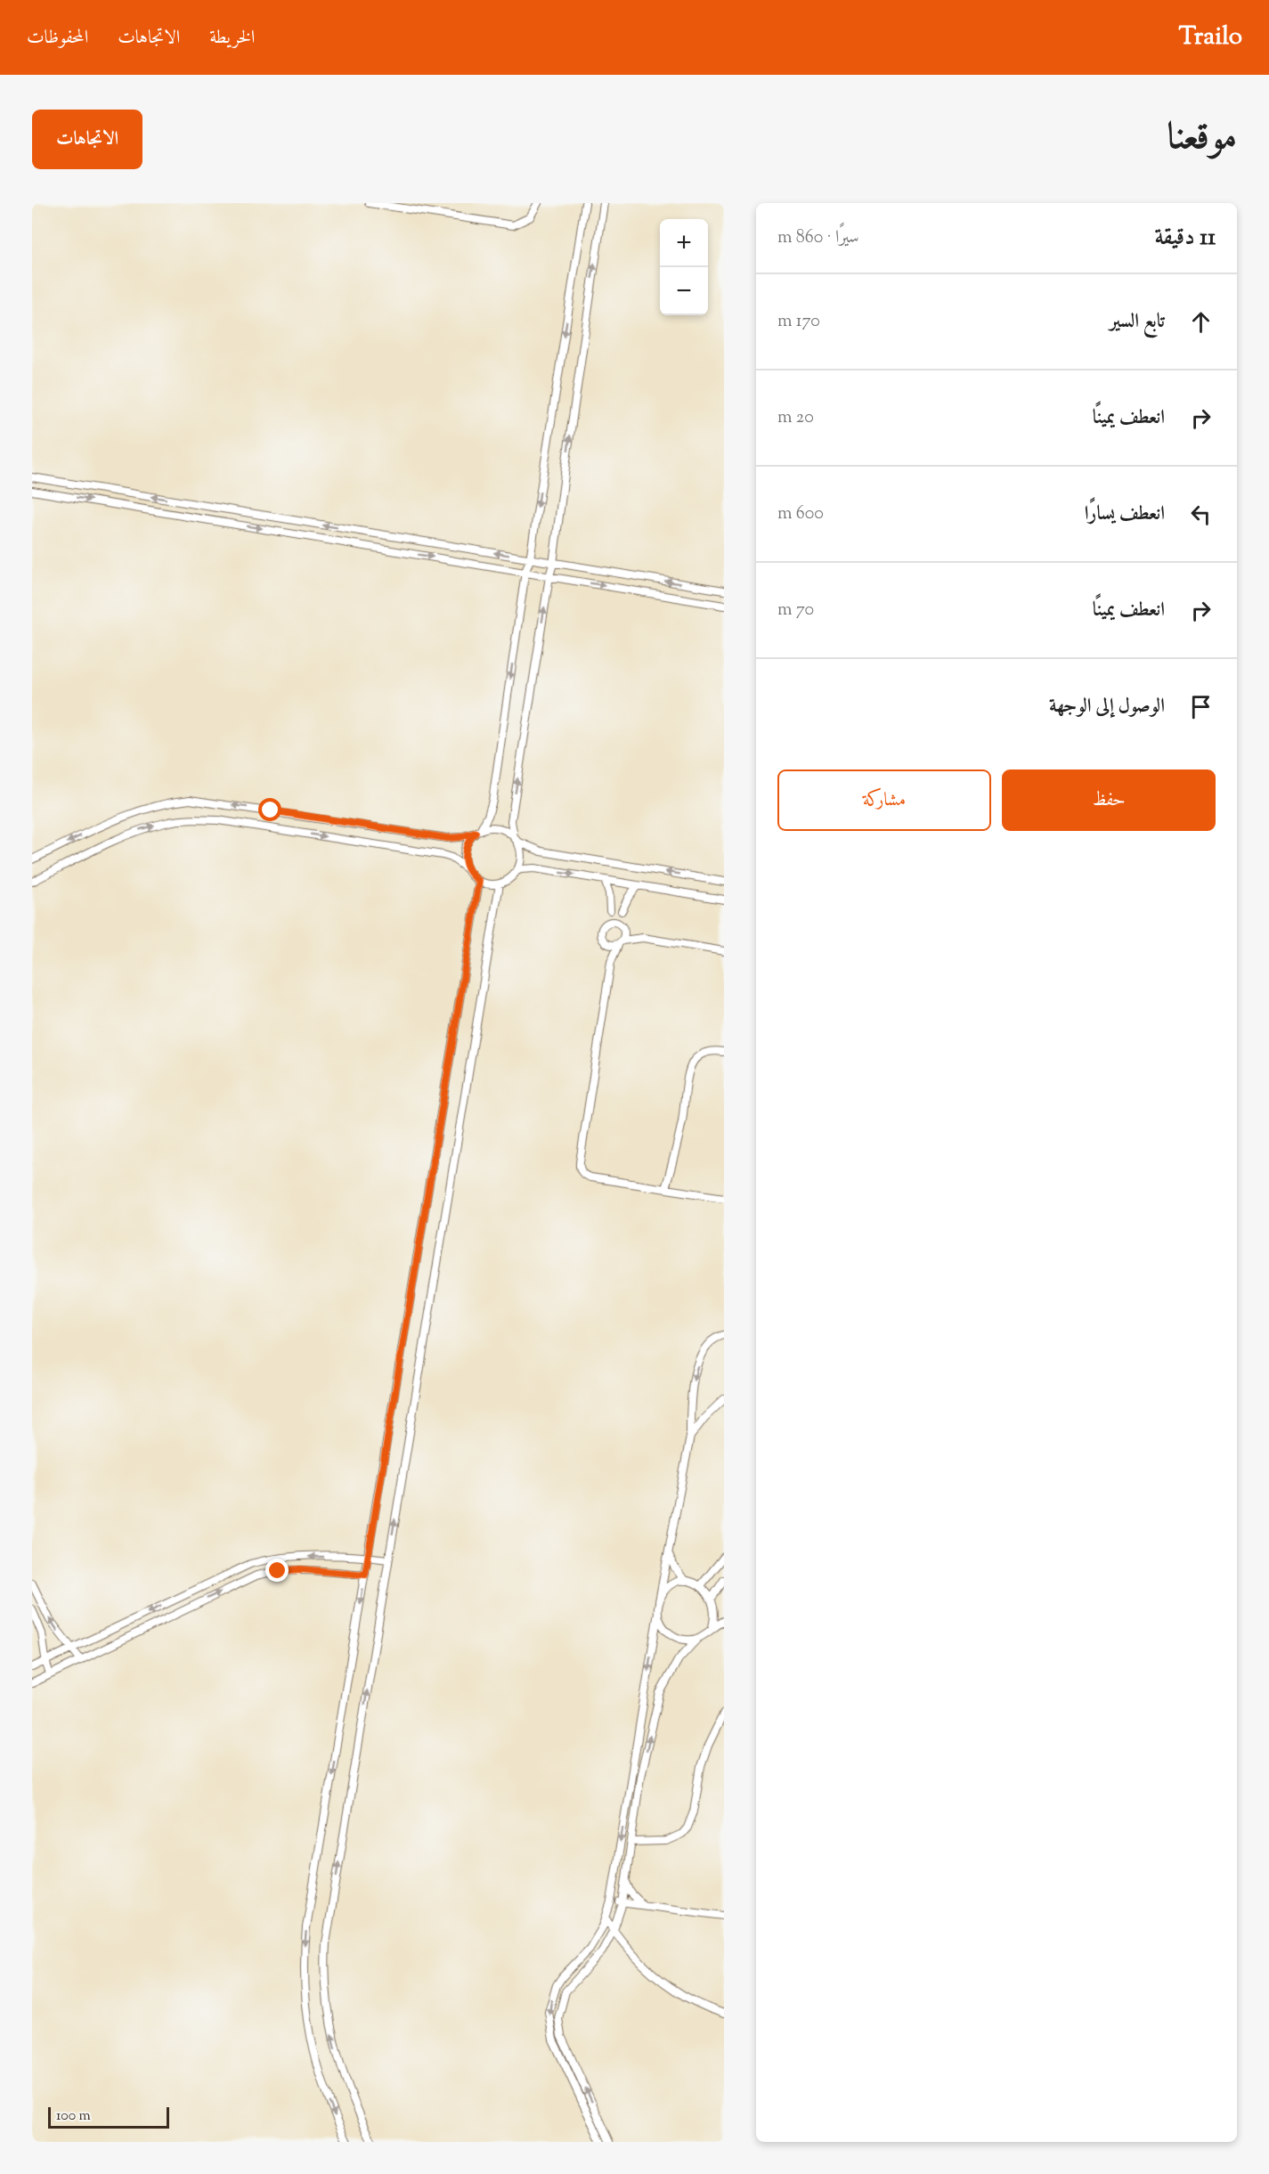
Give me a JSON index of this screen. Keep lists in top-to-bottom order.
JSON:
{
  "scale_bar": "100 m",
  "page": {
    "header": "Trailo",
    "nav": ["الخريطة", "الاتجاهات", "المحفوظات"],
    "title": "موقعنا",
    "buttons": [
      "الاتجاهات",
      ["حفظ", "مشاركة"]
    ],
    "heading": ["11 دقيقة", "سيرًا · 860 m"],
    "map_buttons": ["+", "−"],
    "list": [
      ["تابع السير", "170 m"],
      ["انعطف يمينًا", "20 m"],
      ["انعطف يسارًا", "600 m"],
      ["انعطف يمينًا", "70 m"],
      "الوصول إلى الوجهة"
    ],
    "scale": "100 m"
  }
}
